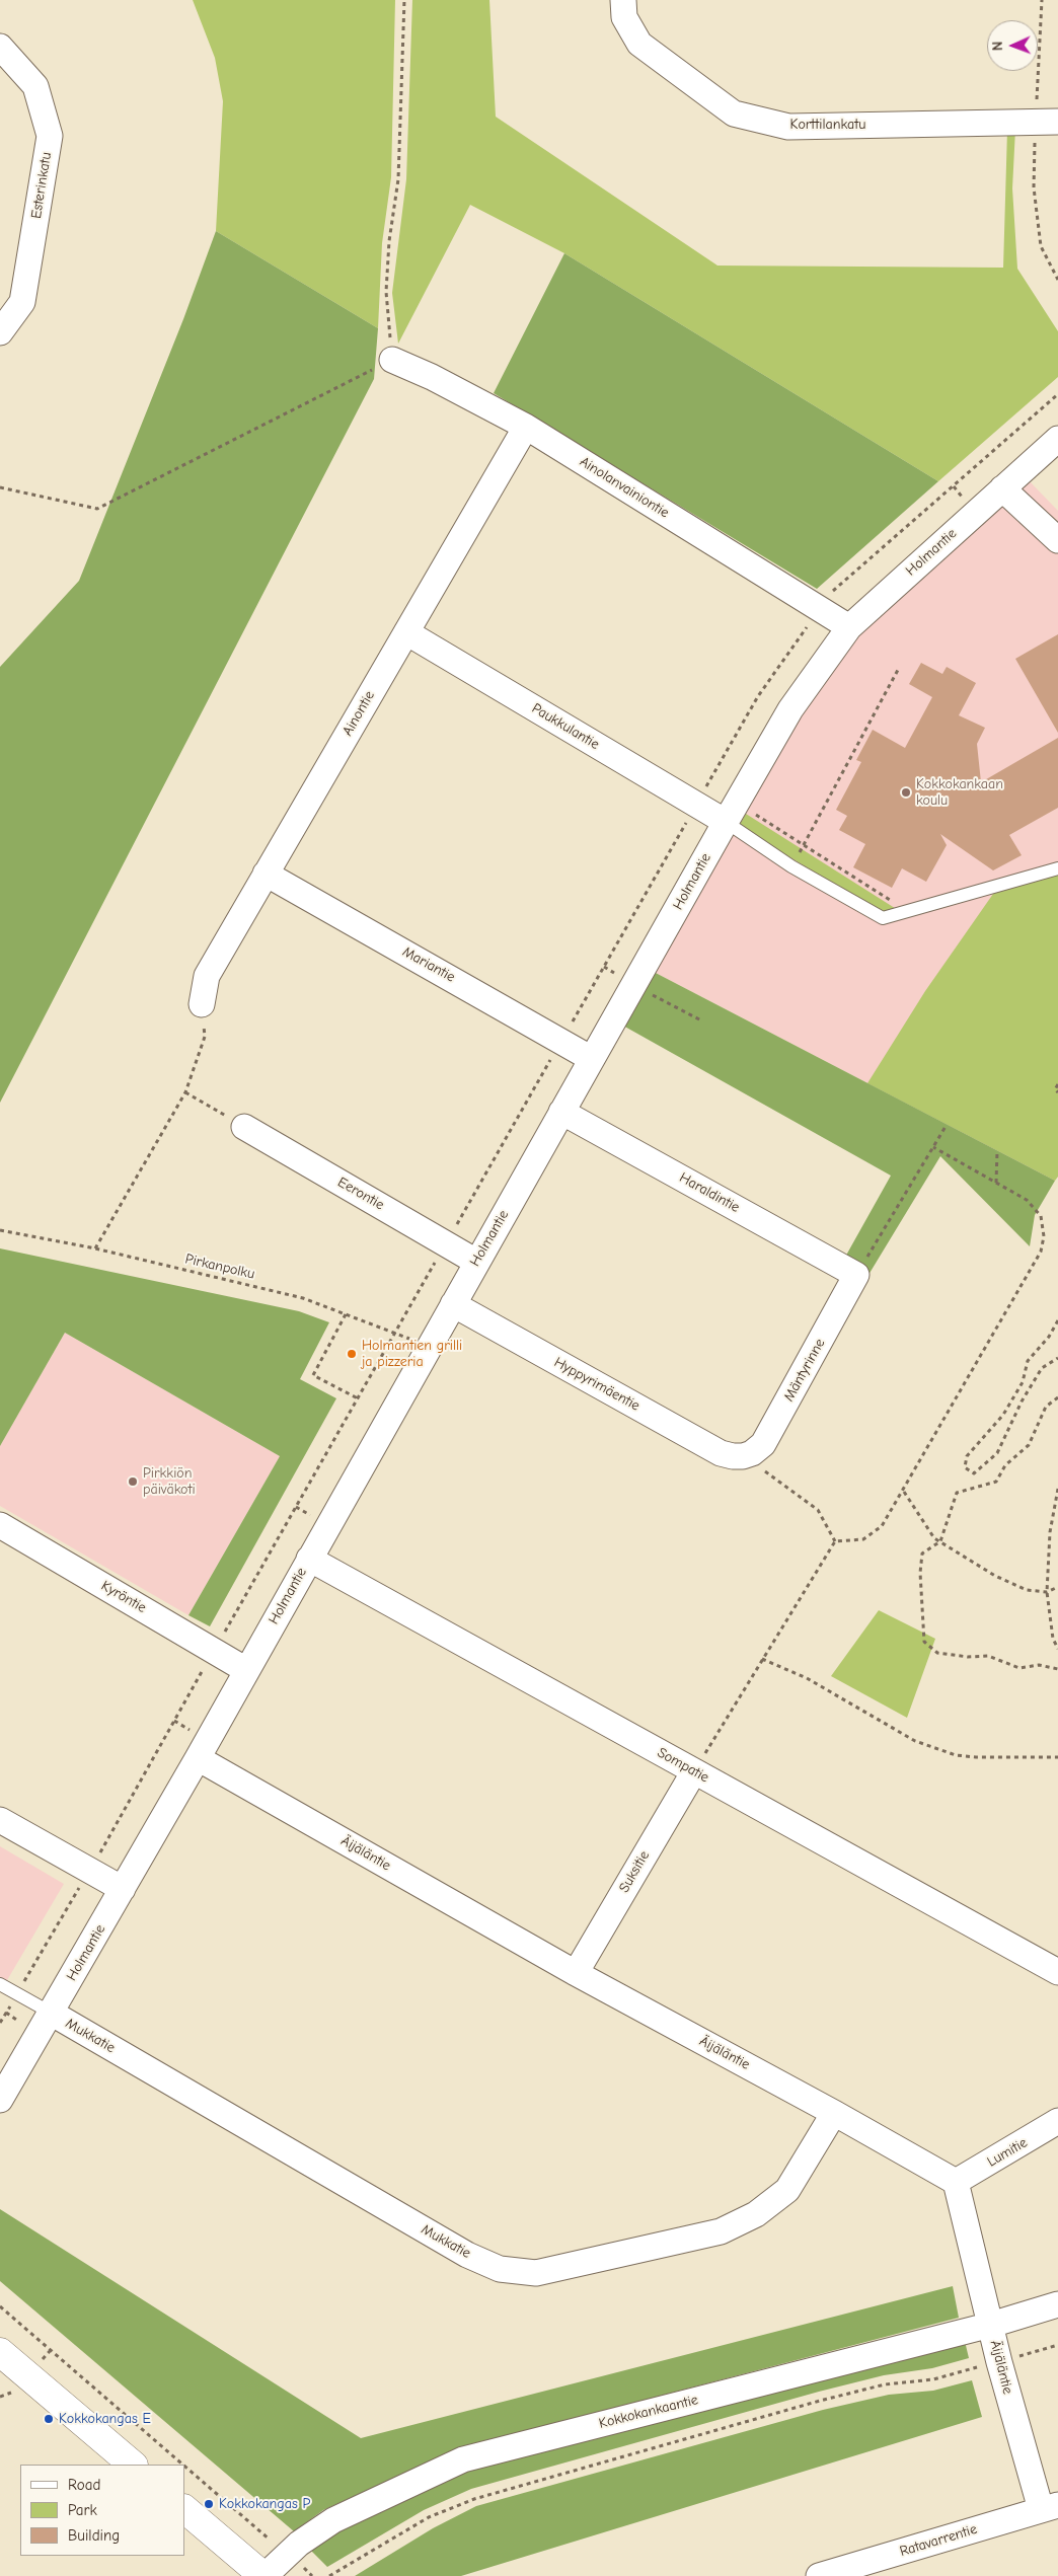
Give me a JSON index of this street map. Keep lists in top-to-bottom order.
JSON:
{
  "streets": {
    "street": [
      "Korttilankatu",
      "Esterinkatu",
      "Ainolanvainiontie",
      "Holmantie",
      "Ainontie",
      "Paukkulantie",
      "Mariantie",
      "Haraldintie",
      "Eerontie",
      "Mäntyrinne",
      "Hyppyrimäentie",
      "Kyröntie",
      "Sompatie",
      "Äijäläntie",
      "Suksitie",
      "Mukkatie",
      "Lumitie",
      "Kokkokankaantie",
      "Ratavarrentie"
    ],
    "path": ["Pirkanpolku"]
  },
  "crossings": [
    ["Ainolanvainiontie", "Holmantie"],
    ["Ainolanvainiontie", "Ainontie"],
    ["Holmantie", "Paukkulantie"],
    ["Holmantie", "Mariantie"],
    ["Holmantie", "Haraldintie"],
    ["Holmantie", "Eerontie"],
    ["Holmantie", "Pirkanpolku"],
    ["Holmantie", "Hyppyrimäentie"],
    ["Holmantie", "Kyröntie"],
    ["Holmantie", "Sompatie"],
    ["Holmantie", "Äijäläntie"],
    ["Holmantie", "Mukkatie"],
    ["Ainontie", "Paukkulantie"],
    ["Ainontie", "Mariantie"],
    ["Haraldintie", "Mäntyrinne"],
    ["Mäntyrinne", "Hyppyrimäentie"],
    ["Sompatie", "Suksitie"],
    ["Äijäläntie", "Suksitie"],
    ["Äijäläntie", "Mukkatie"],
    ["Äijäläntie", "Lumitie"],
    ["Äijäläntie", "Kokkokankaantie"],
    ["Äijäläntie", "Ratavarrentie"]
  ],
  "places": [
    "Kokkokankaan koulu",
    "Holmantien grilli ja pizzeria",
    "Pirkkiön päiväkoti",
    "Kokkokangas E",
    "Kokkokangas P"
  ],
  "legend": ["Road", "Park", "Building"],
  "north": "left"
}
